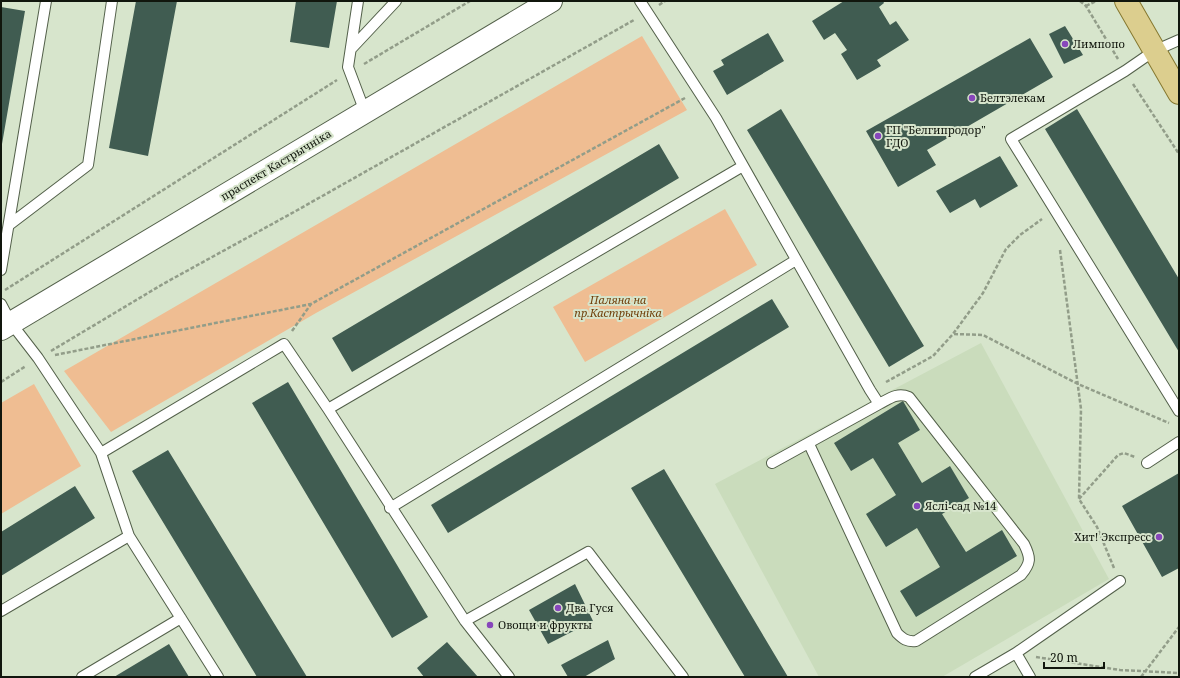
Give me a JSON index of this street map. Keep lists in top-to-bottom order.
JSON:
{
  "streets": {
    "main road": ["праспект Кастрычніка"]
  },
  "parks": ["Паляна на пр.Кастрычніка"],
  "places": [
    "Лимпопо",
    "Белтэлекам",
    "ГП \"Белгипродор\" ГДО",
    "Яслі-сад №14",
    "Хит! Экспресс",
    "Два Гуся",
    "Овощи и фрукты"
  ],
  "scale_bar": "20 m"
}
